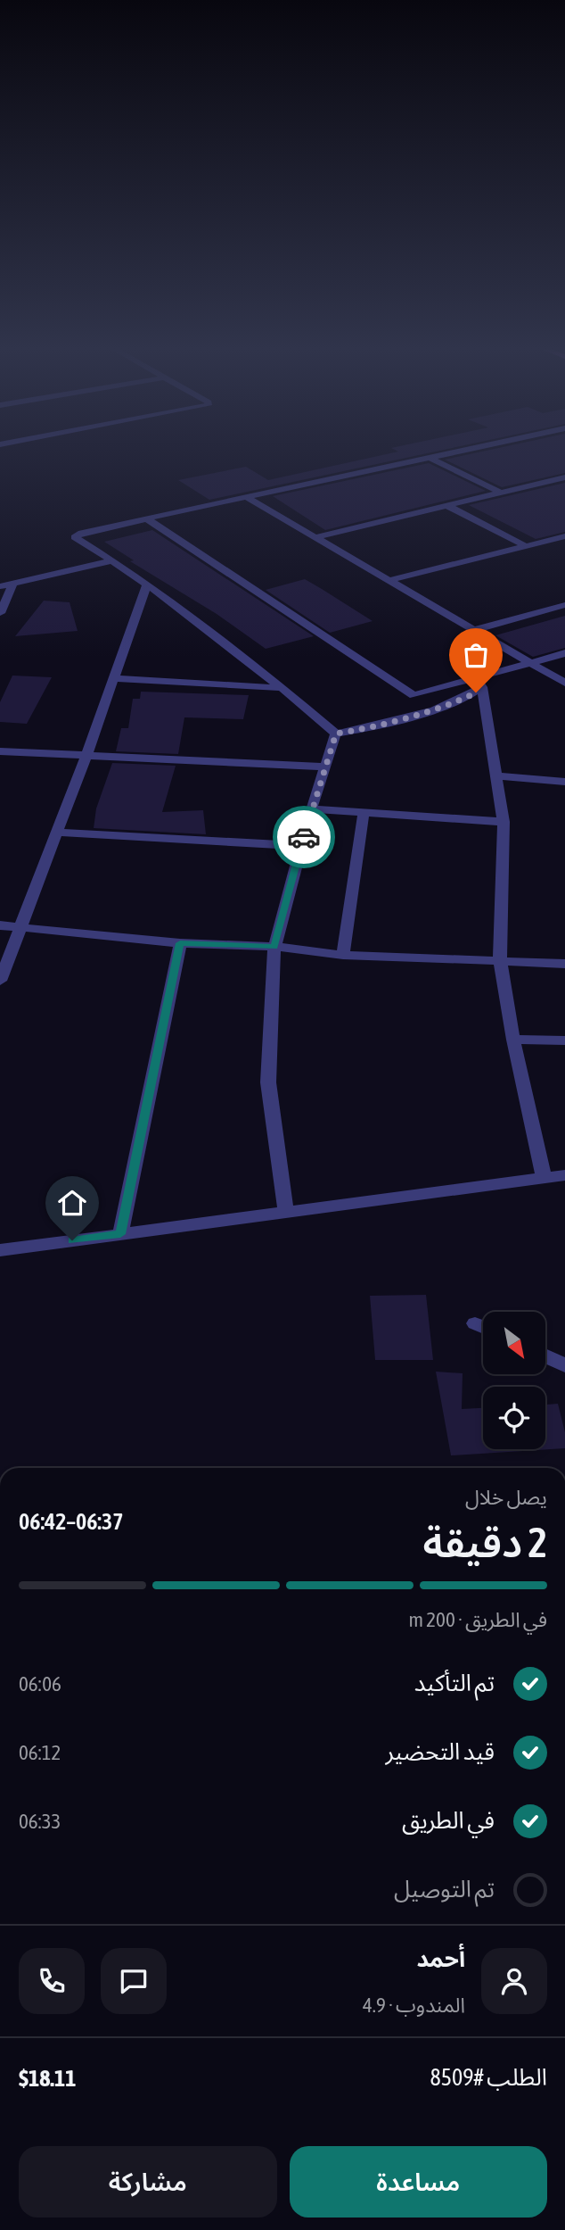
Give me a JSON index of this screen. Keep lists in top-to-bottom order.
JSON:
{
  "north": "bottom right",
  "page": {
    "heading": ["2 دقيقة", "يصل خلال", "06:37–06:42"],
    "panel": [
      "أحمد",
      "المندوب · 4.9",
      "الطلب #8509",
      "$18.11"
    ],
    "bar": "في الطريق · 200 m",
    "list": [
      ["تم التأكيد", "06:06"],
      ["قيد التحضير", "06:12"],
      ["في الطريق", "06:33"],
      "تم التوصيل"
    ],
    "buttons": ["مساعدة", "مشاركة"]
  }
}
